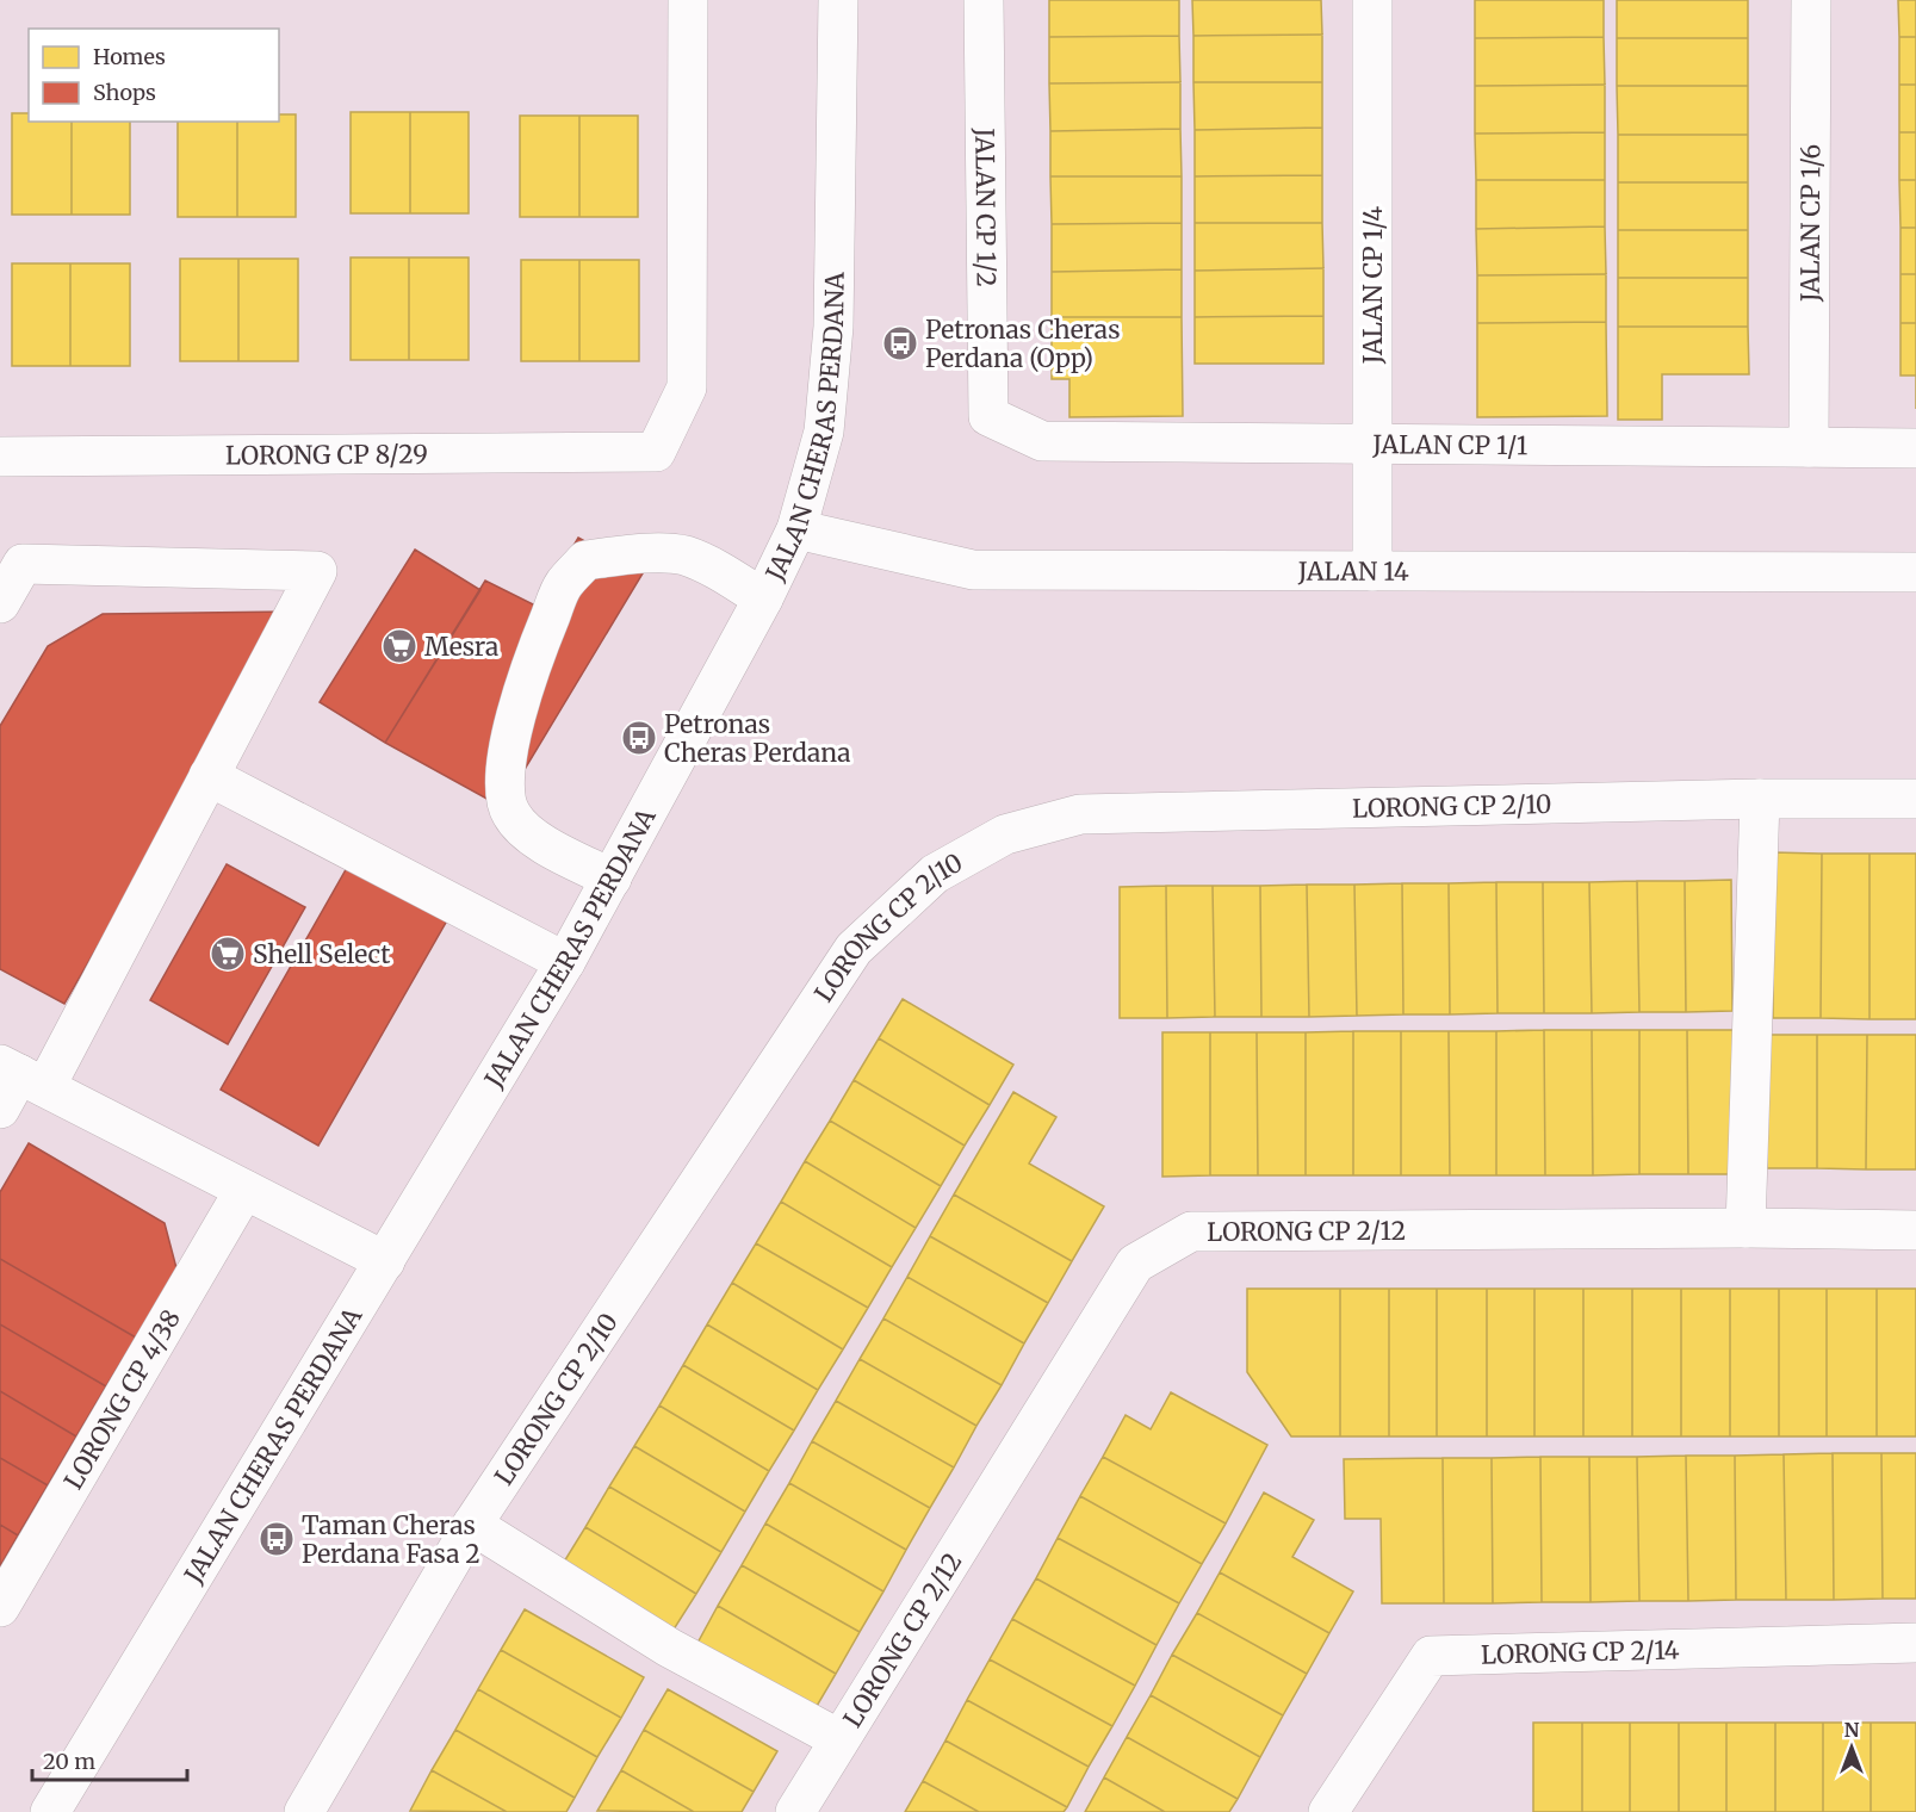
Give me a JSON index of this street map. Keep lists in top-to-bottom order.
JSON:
{
  "streets": {
    "street": [
      "JALAN CP 1/2",
      "JALAN CP 1/6",
      "JALAN CP 1/4",
      "JALAN CHERAS PERDANA",
      "JALAN CP 1/1",
      "LORONG CP 8/29",
      "JALAN 14",
      "LORONG CP 2/10",
      "LORONG CP 2/12",
      "LORONG CP 4/38",
      "LORONG CP 2/14"
    ]
  },
  "crossings": [
    ["JALAN CP 1/2", "JALAN CP 1/1"],
    ["JALAN CP 1/6", "JALAN CP 1/1"],
    ["JALAN CP 1/4", "JALAN CP 1/1"],
    ["JALAN CP 1/4", "JALAN 14"],
    ["JALAN CHERAS PERDANA", "JALAN 14"]
  ],
  "places": {
    "bus stop": ["Petronas Cheras Perdana (Opp)", "Petronas Cheras Perdana", "Taman Cheras Perdana Fasa 2"],
    "supermarket": ["Mesra", "Shell Select"]
  },
  "legend": ["Homes", "Shops"],
  "scale_bar": "20 m",
  "north": "top"
}
